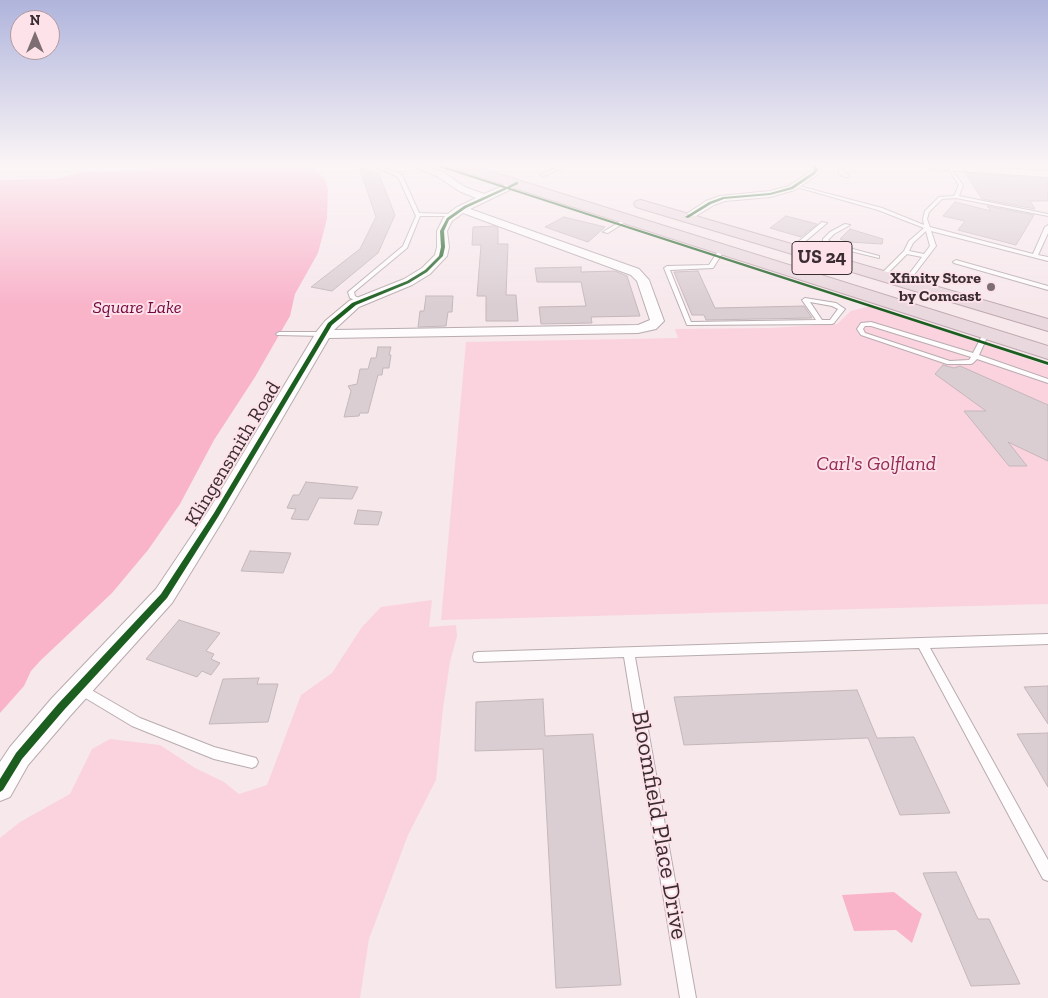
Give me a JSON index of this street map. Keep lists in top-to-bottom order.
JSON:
{
  "streets": {
    "highway": ["US 24"],
    "street": ["Klingensmith Road"],
    "lane": ["Bloomfield Place Drive"]
  },
  "water": ["Square Lake"],
  "parks": ["Carl's Golfland"],
  "places": ["Xfinity Store by Comcast"],
  "north": "top"
}
